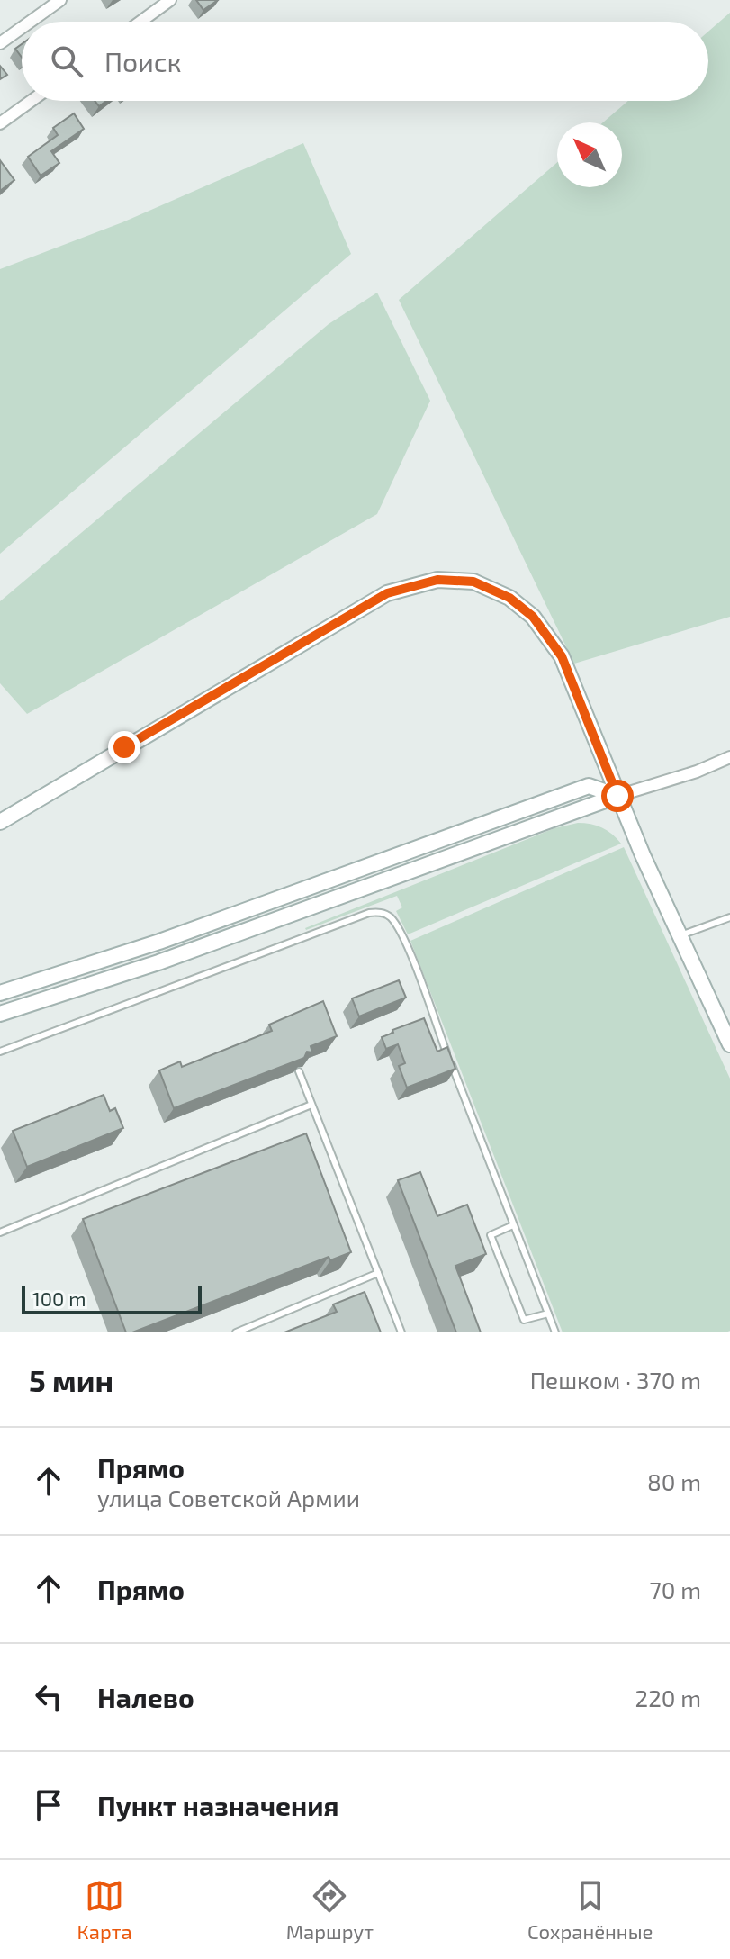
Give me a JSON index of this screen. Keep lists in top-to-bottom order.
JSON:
{
  "scale_bar": "100 m",
  "north": "top left",
  "page": {
    "search": "Поиск",
    "scale": "100 m",
    "heading": ["5 мин", "Пешком · 370 m"],
    "list": [
      ["Прямо", "улица Советской Армии", "80 m"],
      ["Прямо", "70 m"],
      ["Налево", "220 m"],
      "Пункт назначения"
    ],
    "nav": ["Карта", "Маршрут", "Сохранённые"]
  }
}
